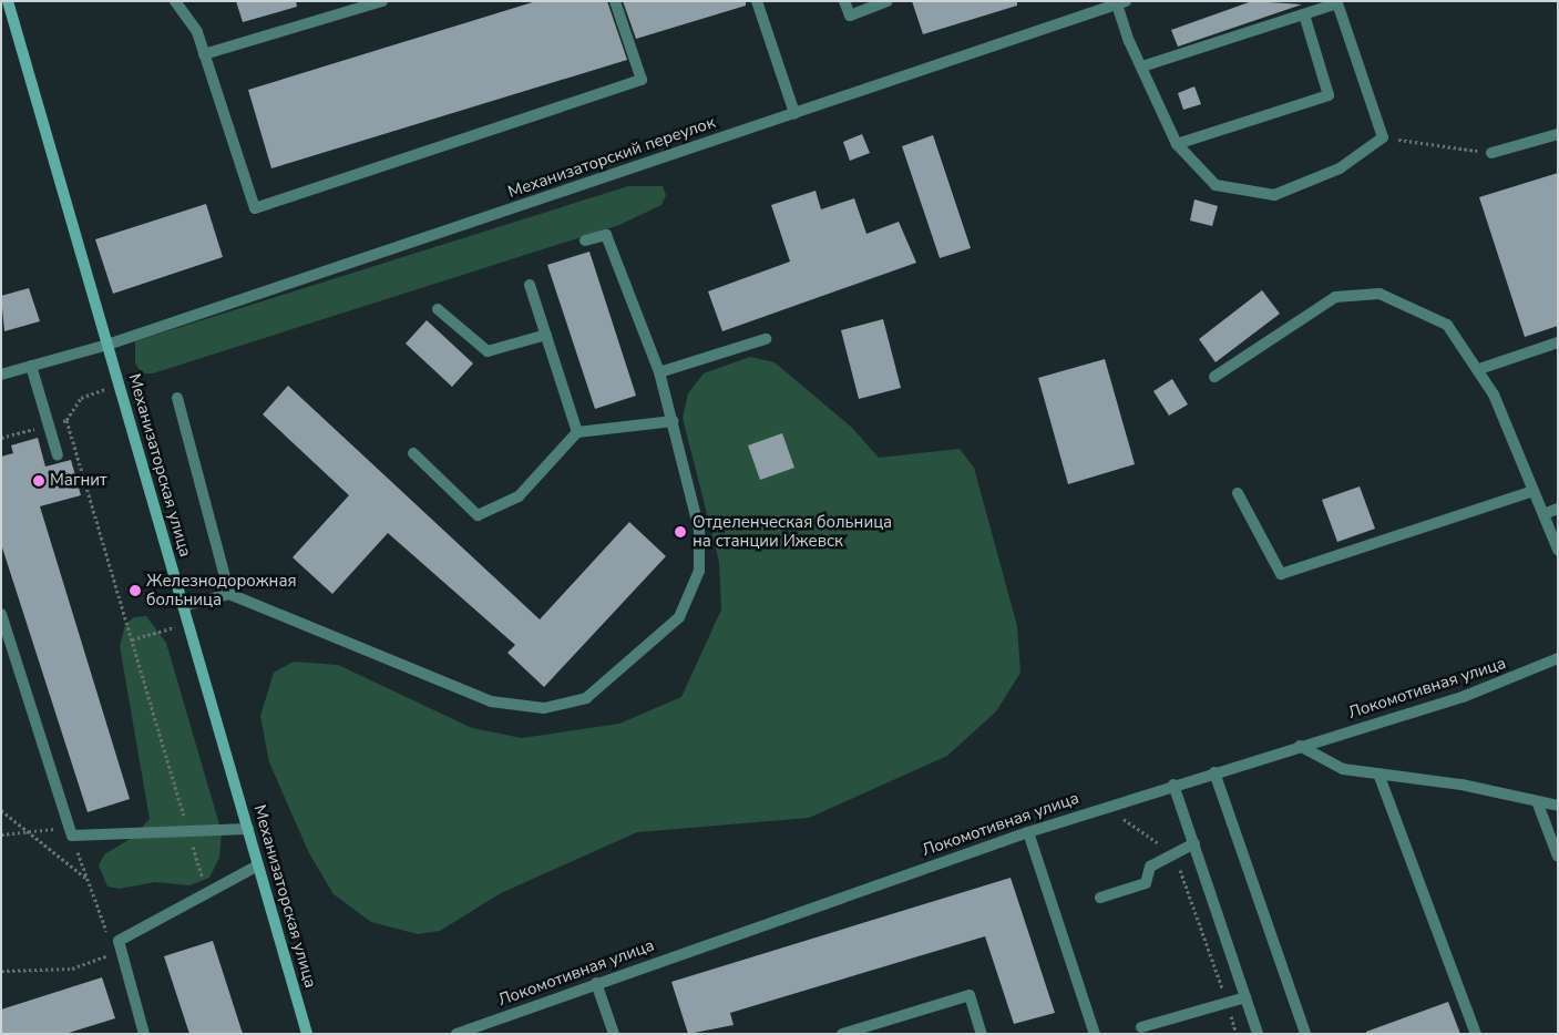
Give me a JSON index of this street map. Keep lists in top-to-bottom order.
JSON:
{
  "streets": {
    "street": ["Механизаторский переулок", "Механизаторская улица", "Локомотивная улица"]
  },
  "crossings": [
    ["Механизаторский переулок", "Механизаторская улица"]
  ],
  "places": ["Магнит", "Отделенческая больница на станции Ижевск", "Железнодорожная больница"]
}
